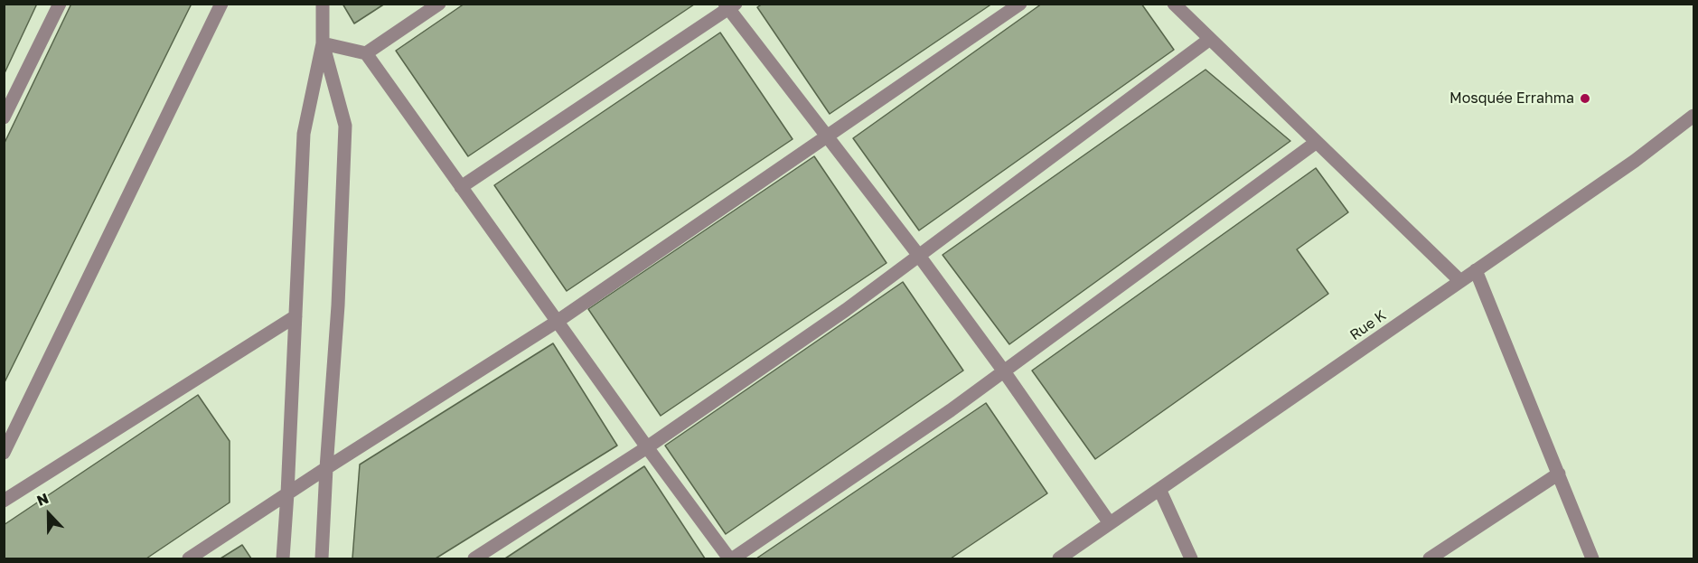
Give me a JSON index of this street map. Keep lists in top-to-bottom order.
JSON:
{
  "streets": {
    "street": ["Rue K"]
  },
  "places": ["Mosquée Errahma"],
  "north": "top"
}
